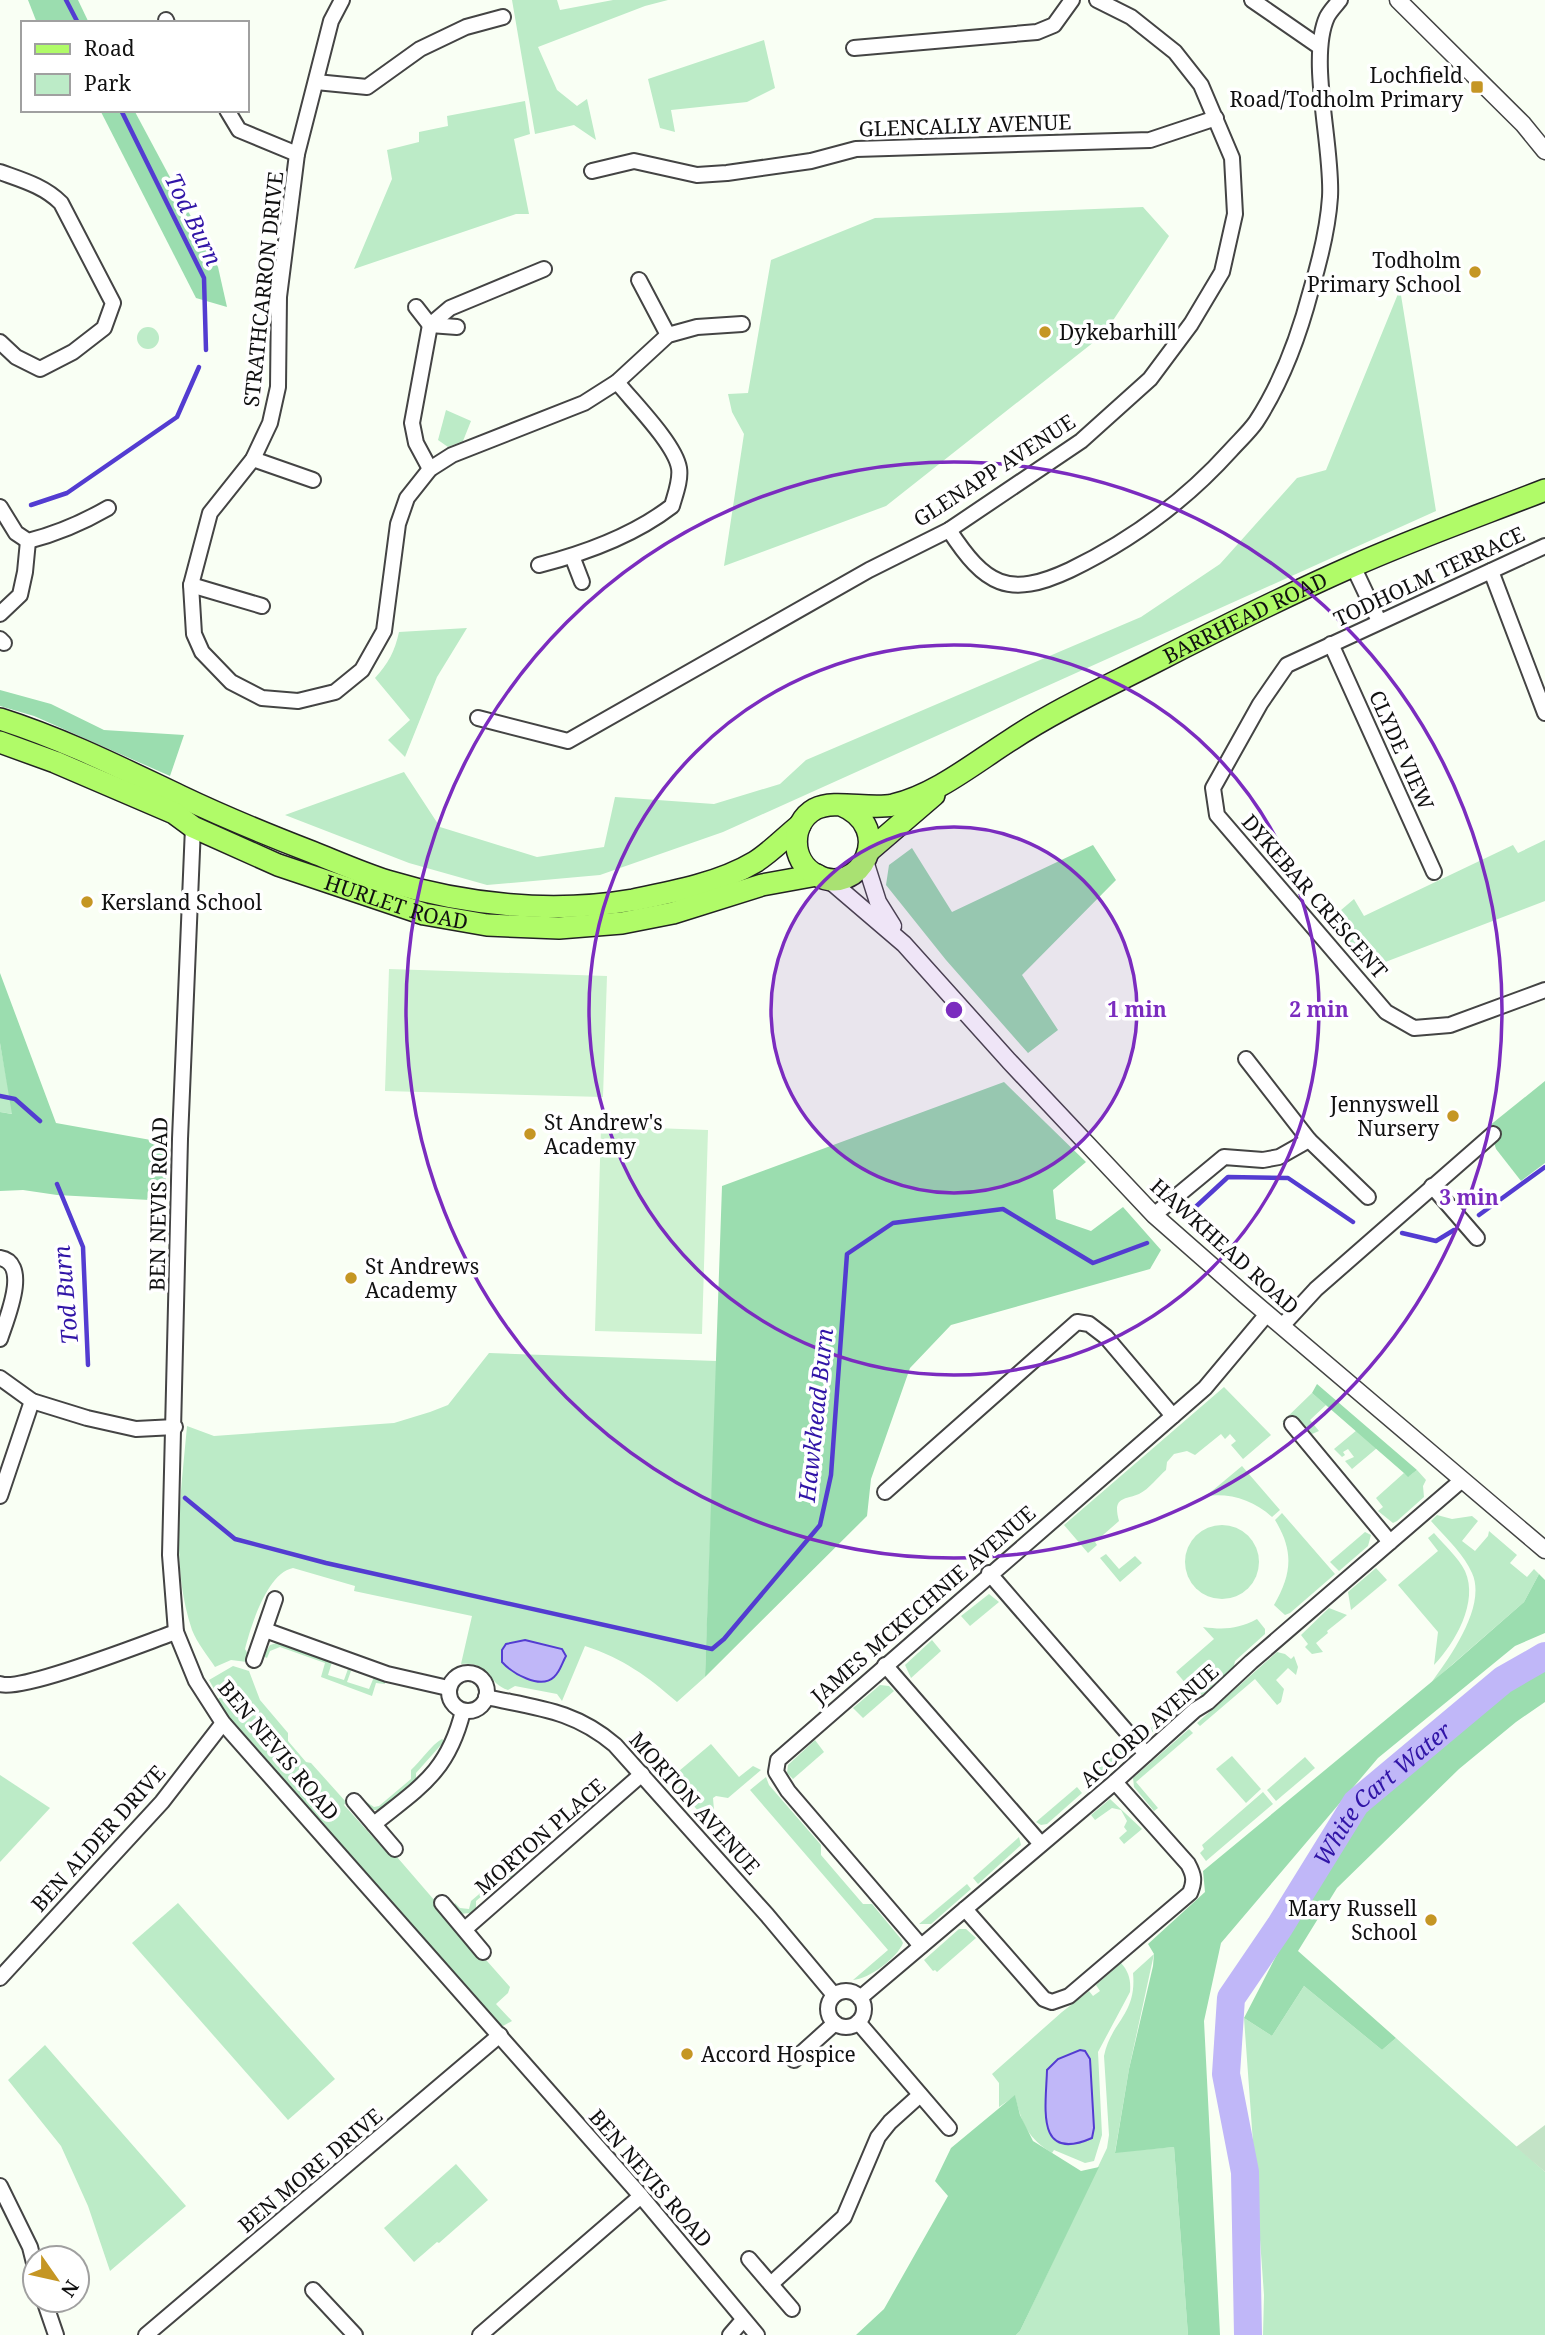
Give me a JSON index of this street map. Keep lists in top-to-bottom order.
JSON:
{
  "streets": {
    "main road": ["BARRHEAD ROAD", "HURLET ROAD"],
    "street": [
      "GLENCALLY AVENUE",
      "STRATHCARRON DRIVE",
      "GLENAPP AVENUE",
      "TODHOLM TERRACE",
      "CLYDE VIEW",
      "DYKEBAR CRESCENT",
      "BEN NEVIS ROAD",
      "HAWKHEAD ROAD",
      "JAMES MCKECHNIE AVENUE",
      "ACCORD AVENUE",
      "MORTON AVENUE",
      "MORTON PLACE",
      "BEN ALDER DRIVE",
      "BEN MORE DRIVE"
    ]
  },
  "crossings": [
    ["GLENCALLY AVENUE", "GLENAPP AVENUE"],
    ["TODHOLM TERRACE", "CLYDE VIEW"],
    ["TODHOLM TERRACE", "DYKEBAR CRESCENT"],
    ["BARRHEAD ROAD", "HURLET ROAD"],
    ["BARRHEAD ROAD", "HAWKHEAD ROAD"],
    ["CLYDE VIEW", "DYKEBAR CRESCENT"],
    ["HURLET ROAD", "BEN NEVIS ROAD"],
    ["HURLET ROAD", "HAWKHEAD ROAD"],
    ["BEN NEVIS ROAD", "BEN ALDER DRIVE"],
    ["BEN NEVIS ROAD", "BEN MORE DRIVE"],
    ["HAWKHEAD ROAD", "JAMES MCKECHNIE AVENUE"],
    ["HAWKHEAD ROAD", "ACCORD AVENUE"],
    ["JAMES MCKECHNIE AVENUE", "ACCORD AVENUE"],
    ["ACCORD AVENUE", "MORTON AVENUE"],
    ["MORTON AVENUE", "MORTON PLACE"]
  ],
  "water": ["Tod Burn", "Hawkhead Burn", "White Cart Water"],
  "places": {
    "transit": ["Lochfield Road/Todholm Primary"],
    "other": [
      "Todholm Primary School",
      "Dykebarhill",
      "Kersland School",
      "Jennyswell Nursery",
      "St Andrew's Academy",
      "St Andrews Academy",
      "Mary Russell School",
      "Accord Hospice"
    ]
  },
  "legend": ["Road", "Park"],
  "north": "bottom right",
  "rings": ["1 min", "2 min", "3 min"]
}
